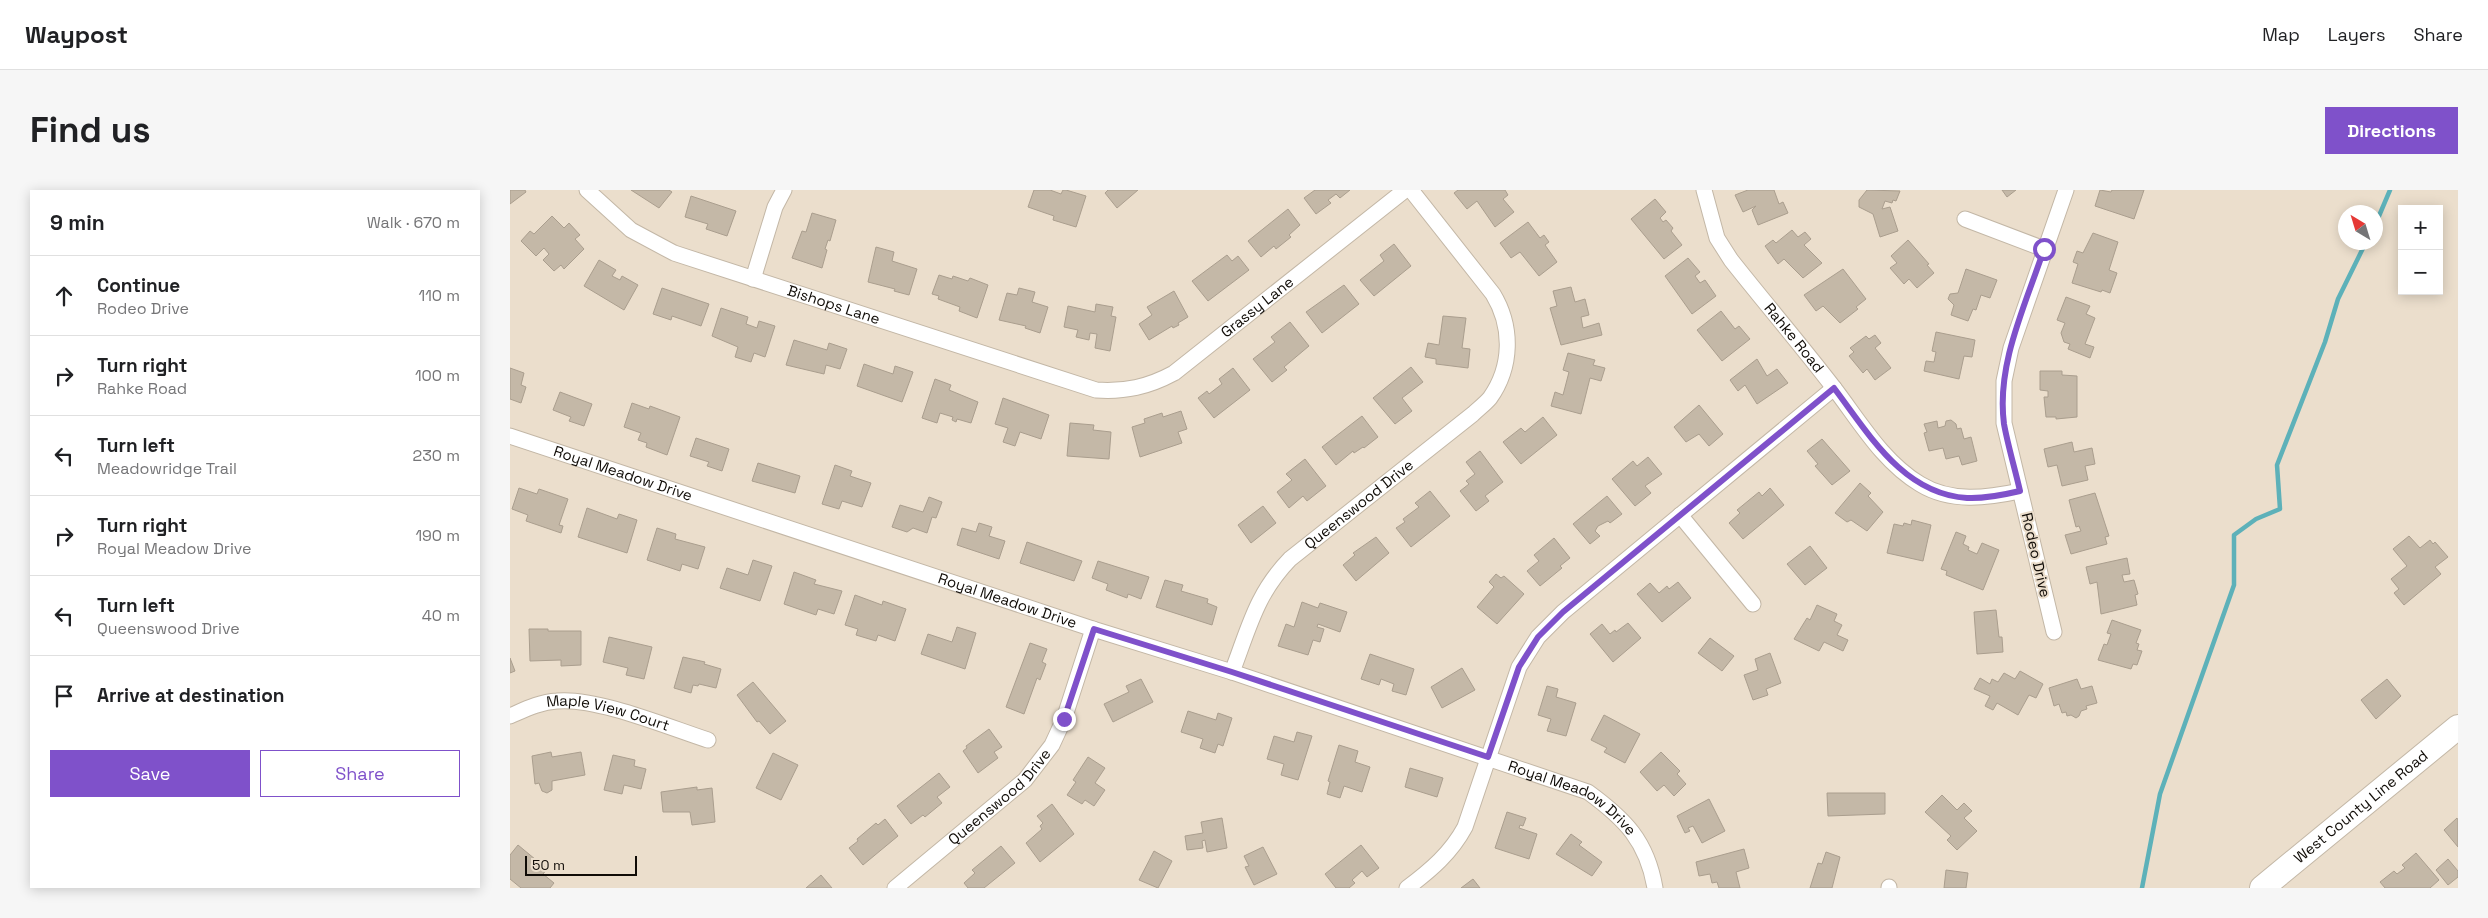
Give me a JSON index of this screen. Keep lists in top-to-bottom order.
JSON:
{
  "streets": {
    "main road": ["West County Line Road"],
    "street": [
      "Bishops Lane",
      "Grassy Lane",
      "Rahke Road",
      "Royal Meadow Drive",
      "Queenswood Drive",
      "Rodeo Drive",
      "Maple View Court"
    ]
  },
  "crossings": [
    ["Bishops Lane", "Grassy Lane"],
    ["Rahke Road", "Rodeo Drive"],
    ["Royal Meadow Drive", "Queenswood Drive"]
  ],
  "scale_bar": "50 m",
  "north": "top left",
  "page": {
    "header": "Waypost",
    "nav": ["Map", "Layers", "Share"],
    "buttons": [
      "Directions",
      ["Save", "Share"]
    ],
    "title": "Find us",
    "heading": ["9 min", "Walk · 670 m"],
    "map_buttons": ["+", "−"],
    "list": [
      ["Continue", "Rodeo Drive", "110 m"],
      ["Turn right", "Rahke Road", "100 m"],
      ["Turn left", "Meadowridge Trail", "230 m"],
      ["Turn right", "Royal Meadow Drive", "190 m"],
      ["Turn left", "Queenswood Drive", "40 m"],
      "Arrive at destination"
    ],
    "scale": "50 m"
  }
}
